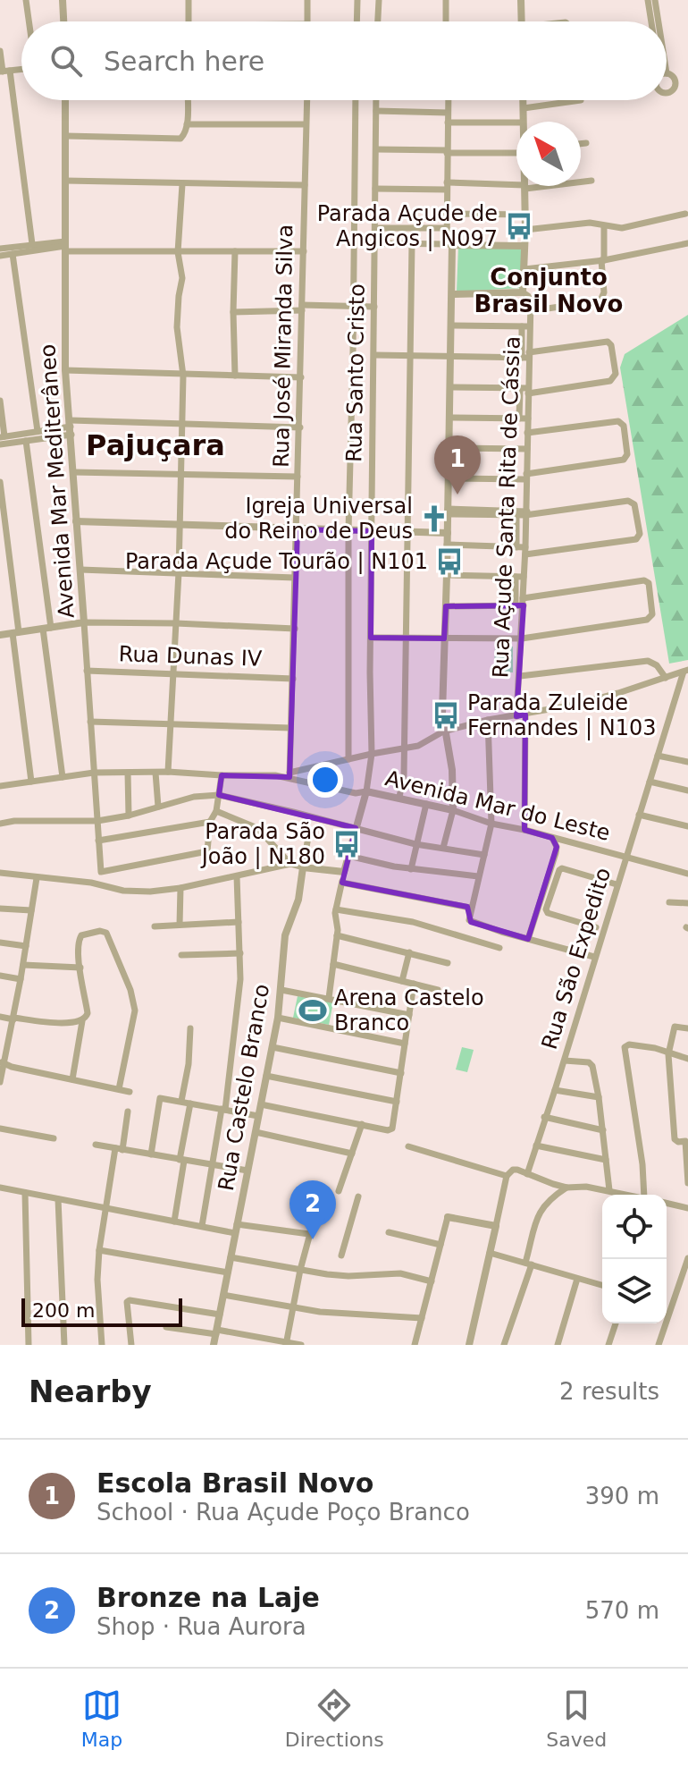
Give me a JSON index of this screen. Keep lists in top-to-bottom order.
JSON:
{
  "streets": {
    "street": [
      "Rua José Miranda Silva",
      "Rua Santo Cristo",
      "Avenida Mar Mediterâneo",
      "Rua Açude Santa Rita de Cássia",
      "Rua Dunas IV",
      "Avenida Mar do Leste",
      "Rua São Expedito",
      "Rua Castelo Branco"
    ]
  },
  "crossings": [
    ["Rua José Miranda Silva", "Rua Dunas IV"],
    ["Rua José Miranda Silva", "Avenida Mar do Leste"],
    ["Rua Santo Cristo", "Avenida Mar do Leste"],
    ["Avenida Mar Mediterâneo", "Rua Dunas IV"],
    ["Avenida Mar Mediterâneo", "Avenida Mar do Leste"],
    ["Avenida Mar do Leste", "Rua São Expedito"]
  ],
  "districts": ["Conjunto Brasil Novo", "Pajuçara"],
  "places": {
    "bus stop": [
      "Parada Açude de Angicos | N097",
      "Parada Açude Tourão | N101",
      "Parada Zuleide Fernandes | N103",
      "Parada São João | N180"
    ],
    "church": ["Igreja Universal do Reino de Deus"],
    "sports": ["Arena Castelo Branco"]
  },
  "scale_bar": "200 m",
  "north": "top left",
  "page": {
    "search": "Search here",
    "pins": ["1", "2"],
    "scale": "200 m",
    "heading": ["Nearby", "2 results"],
    "list": [
      {
        "mark": "1",
        "name": "Escola Brasil Novo",
        "note": "School · Rua Açude Poço Branco",
        "value": "390 m"
      },
      {
        "mark": "2",
        "name": "Bronze na Laje",
        "note": "Shop · Rua Aurora",
        "value": "570 m"
      }
    ],
    "nav": ["Map", "Directions", "Saved"]
  }
}
